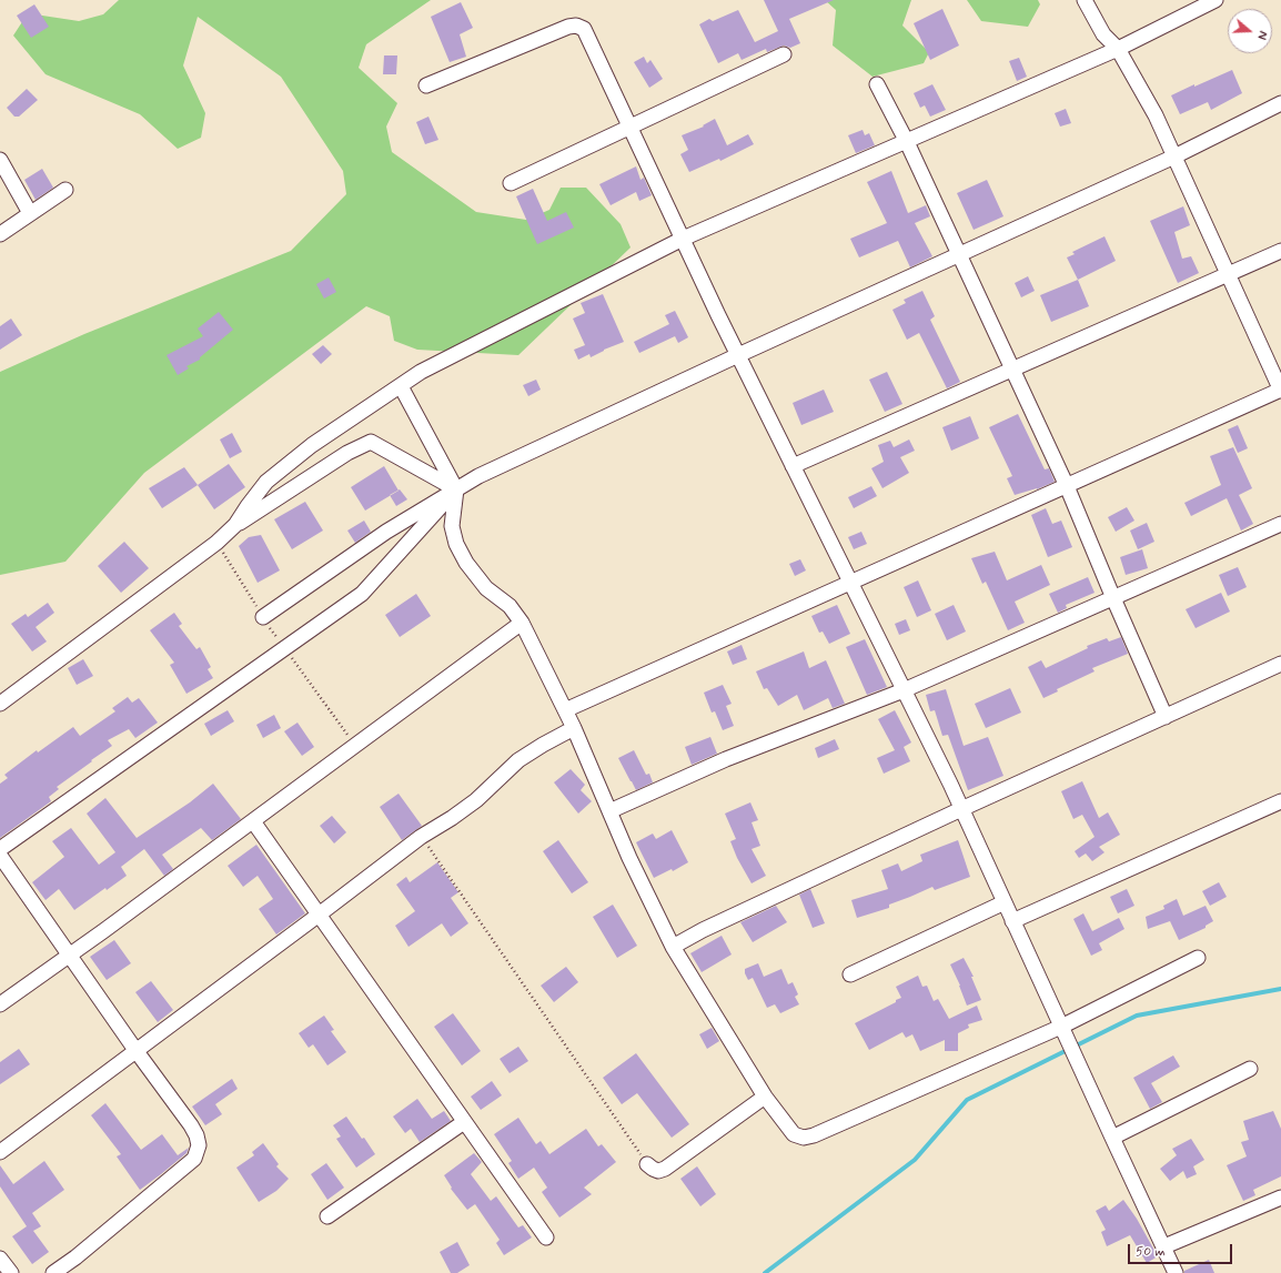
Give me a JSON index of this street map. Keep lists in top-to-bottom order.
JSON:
{
  "scale_bar": "50 m",
  "north": "right"
}
